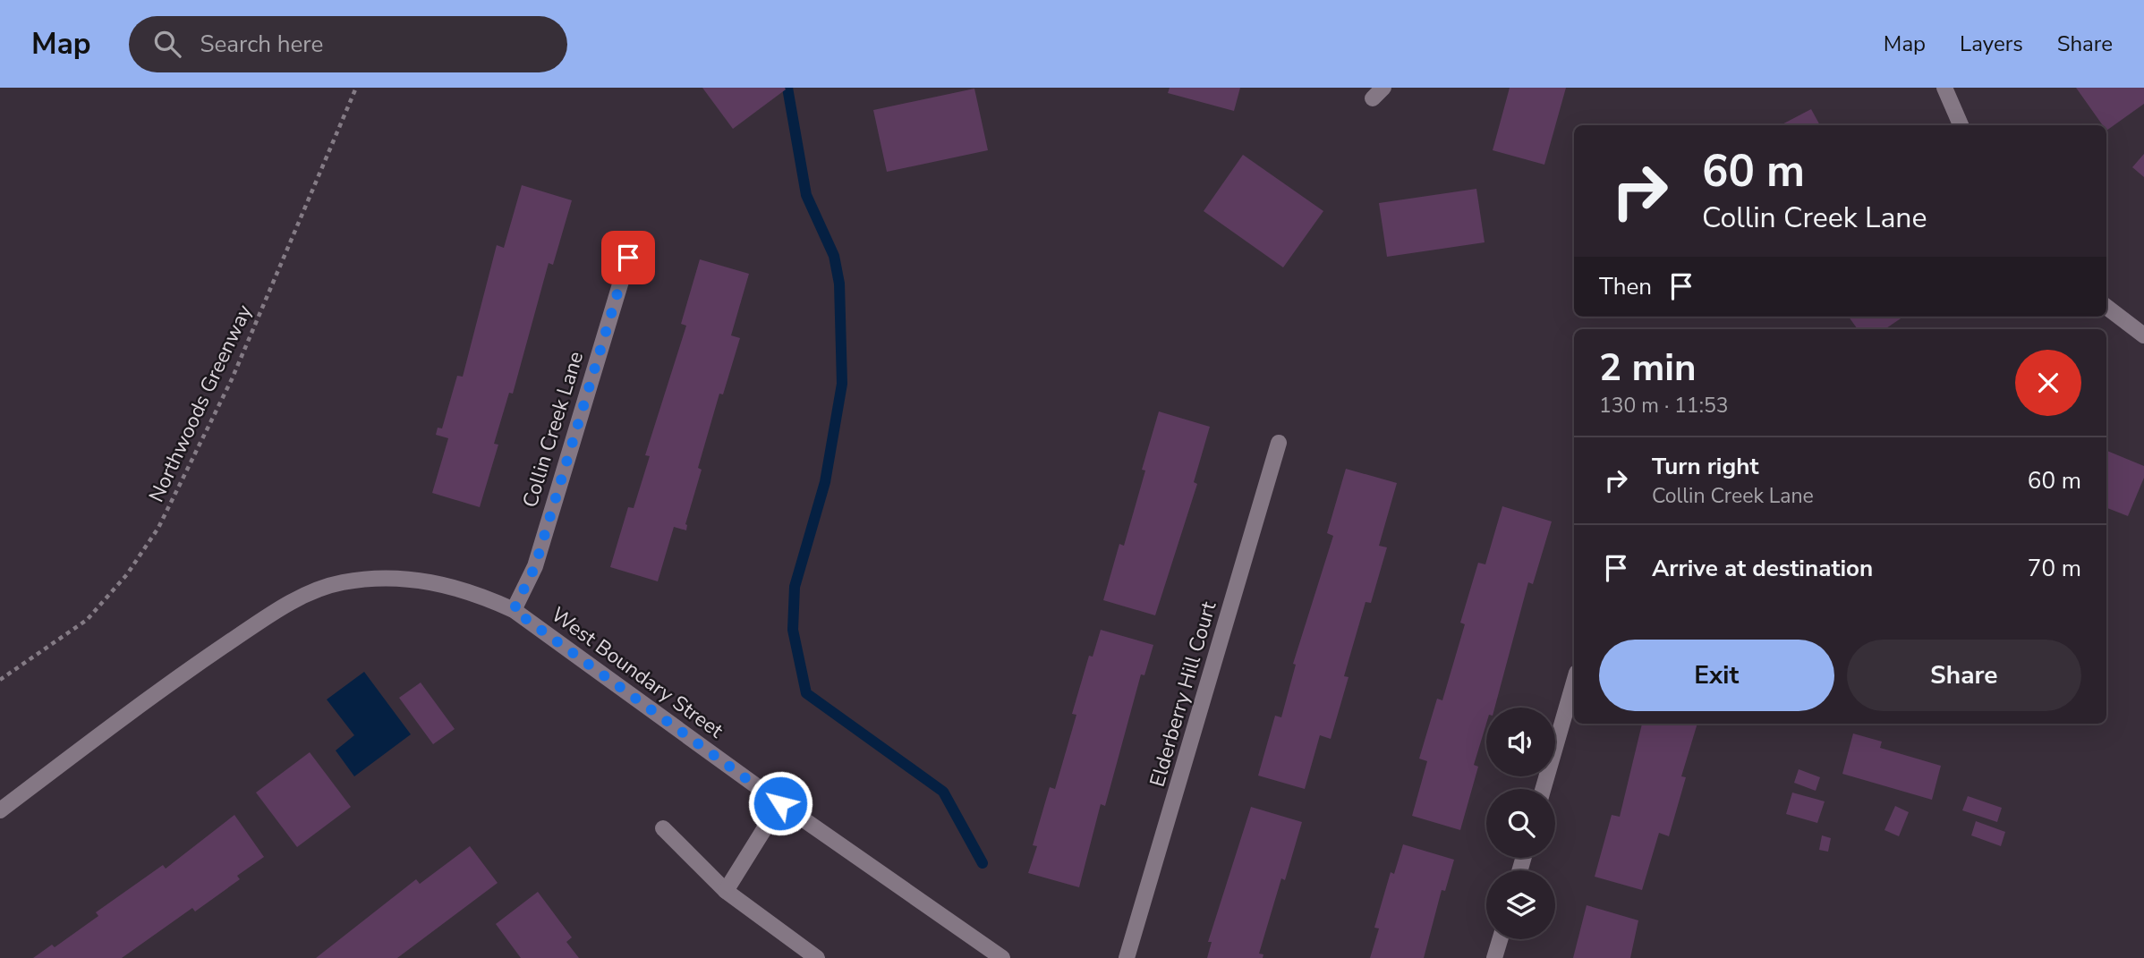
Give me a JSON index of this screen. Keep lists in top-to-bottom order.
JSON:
{
  "streets": {
    "street": ["Collin Creek Lane", "West Boundary Street", "Elderberry Hill Court"],
    "path": ["Northwoods Greenway"]
  },
  "crossings": [
    ["Collin Creek Lane", "West Boundary Street"]
  ],
  "page": {
    "header": "Map",
    "search": "Search here",
    "nav": ["Map", "Layers", "Share"],
    "turn": ["60 m", "Collin Creek Lane"],
    "then": "Then",
    "heading": ["2 min", "130 m · 11:53"],
    "list": [
      {
        "name": "Turn right",
        "note": "Collin Creek Lane",
        "value": "60 m"
      },
      {
        "name": "Arrive at destination",
        "value": "70 m"
      }
    ],
    "buttons": ["Exit", "Share"]
  }
}
